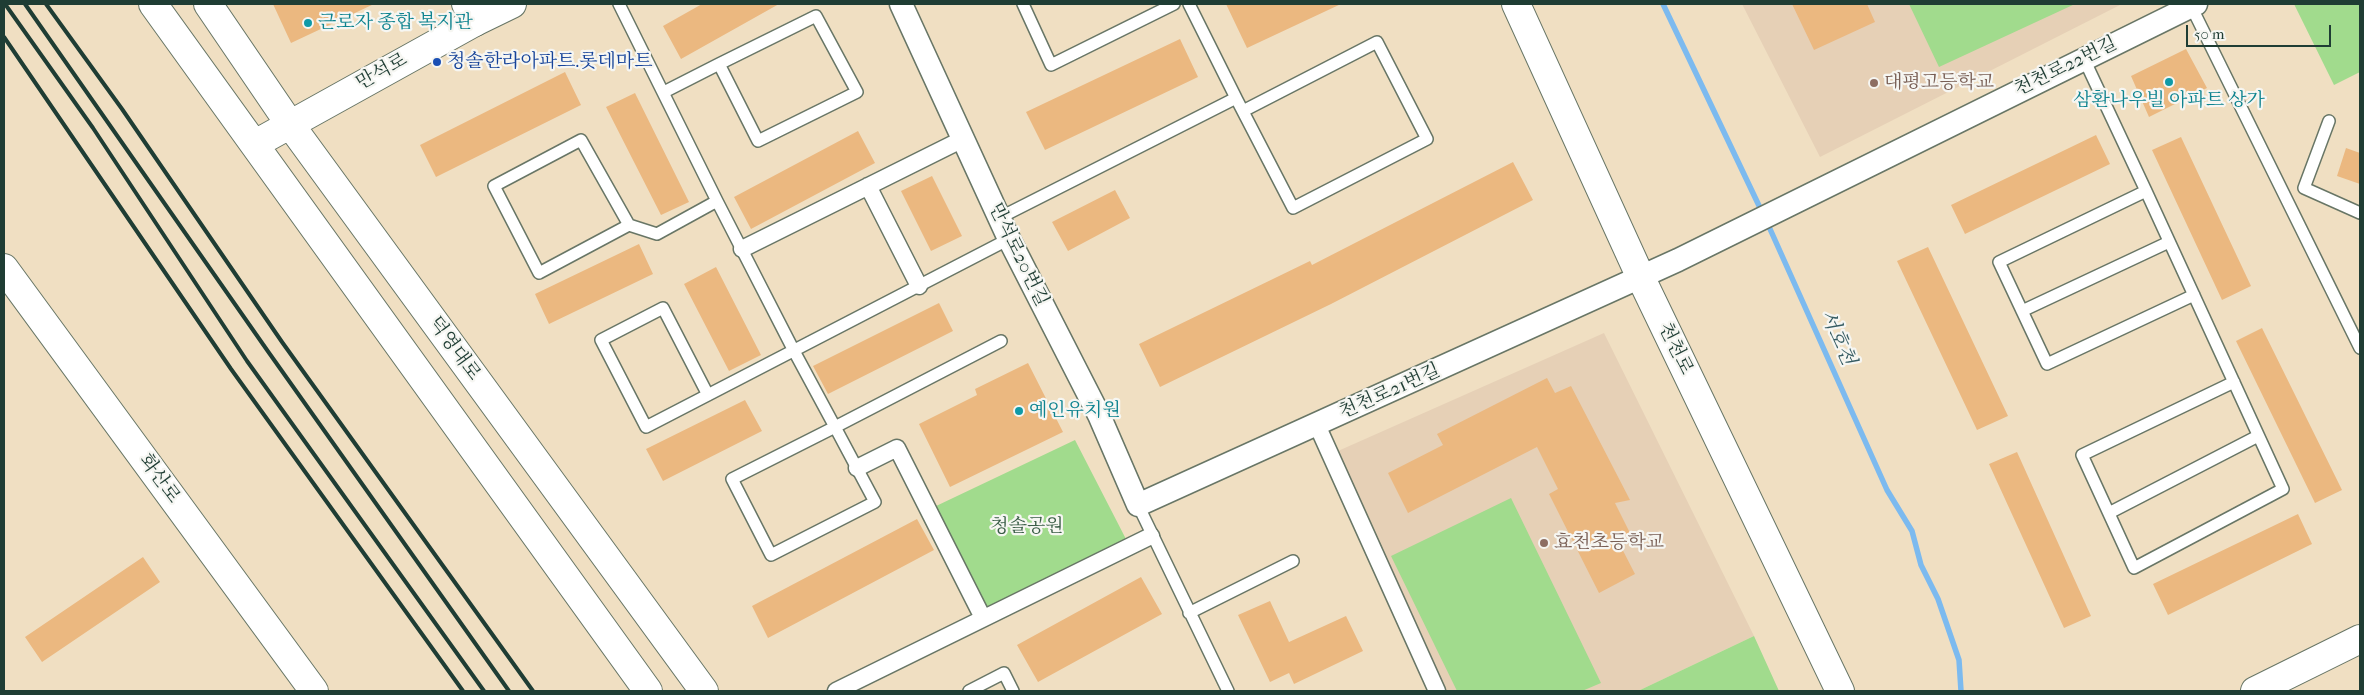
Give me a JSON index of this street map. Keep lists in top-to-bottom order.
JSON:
{
  "streets": {
    "main road": [
      "만석로",
      "덕영대로",
      "천천로",
      "화산로"
    ],
    "street": ["천천로22번길", "만석로20번길", "천천로21번길"]
  },
  "crossings": [
    ["천천로22번길", "천천로"],
    ["천천로22번길", "천천로21번길"],
    ["만석로", "덕영대로"],
    ["만석로20번길", "천천로21번길"],
    ["천천로", "천천로21번길"]
  ],
  "water": ["서호천"],
  "parks": ["청솔공원"],
  "places": [
    "근로자 종합 복지관",
    "청솔한라아파트.롯데마트",
    "삼환나우빌 아파트 상가",
    "대평고등학교",
    "예인유치원",
    "효천초등학교"
  ],
  "scale_bar": "50 m"
}
